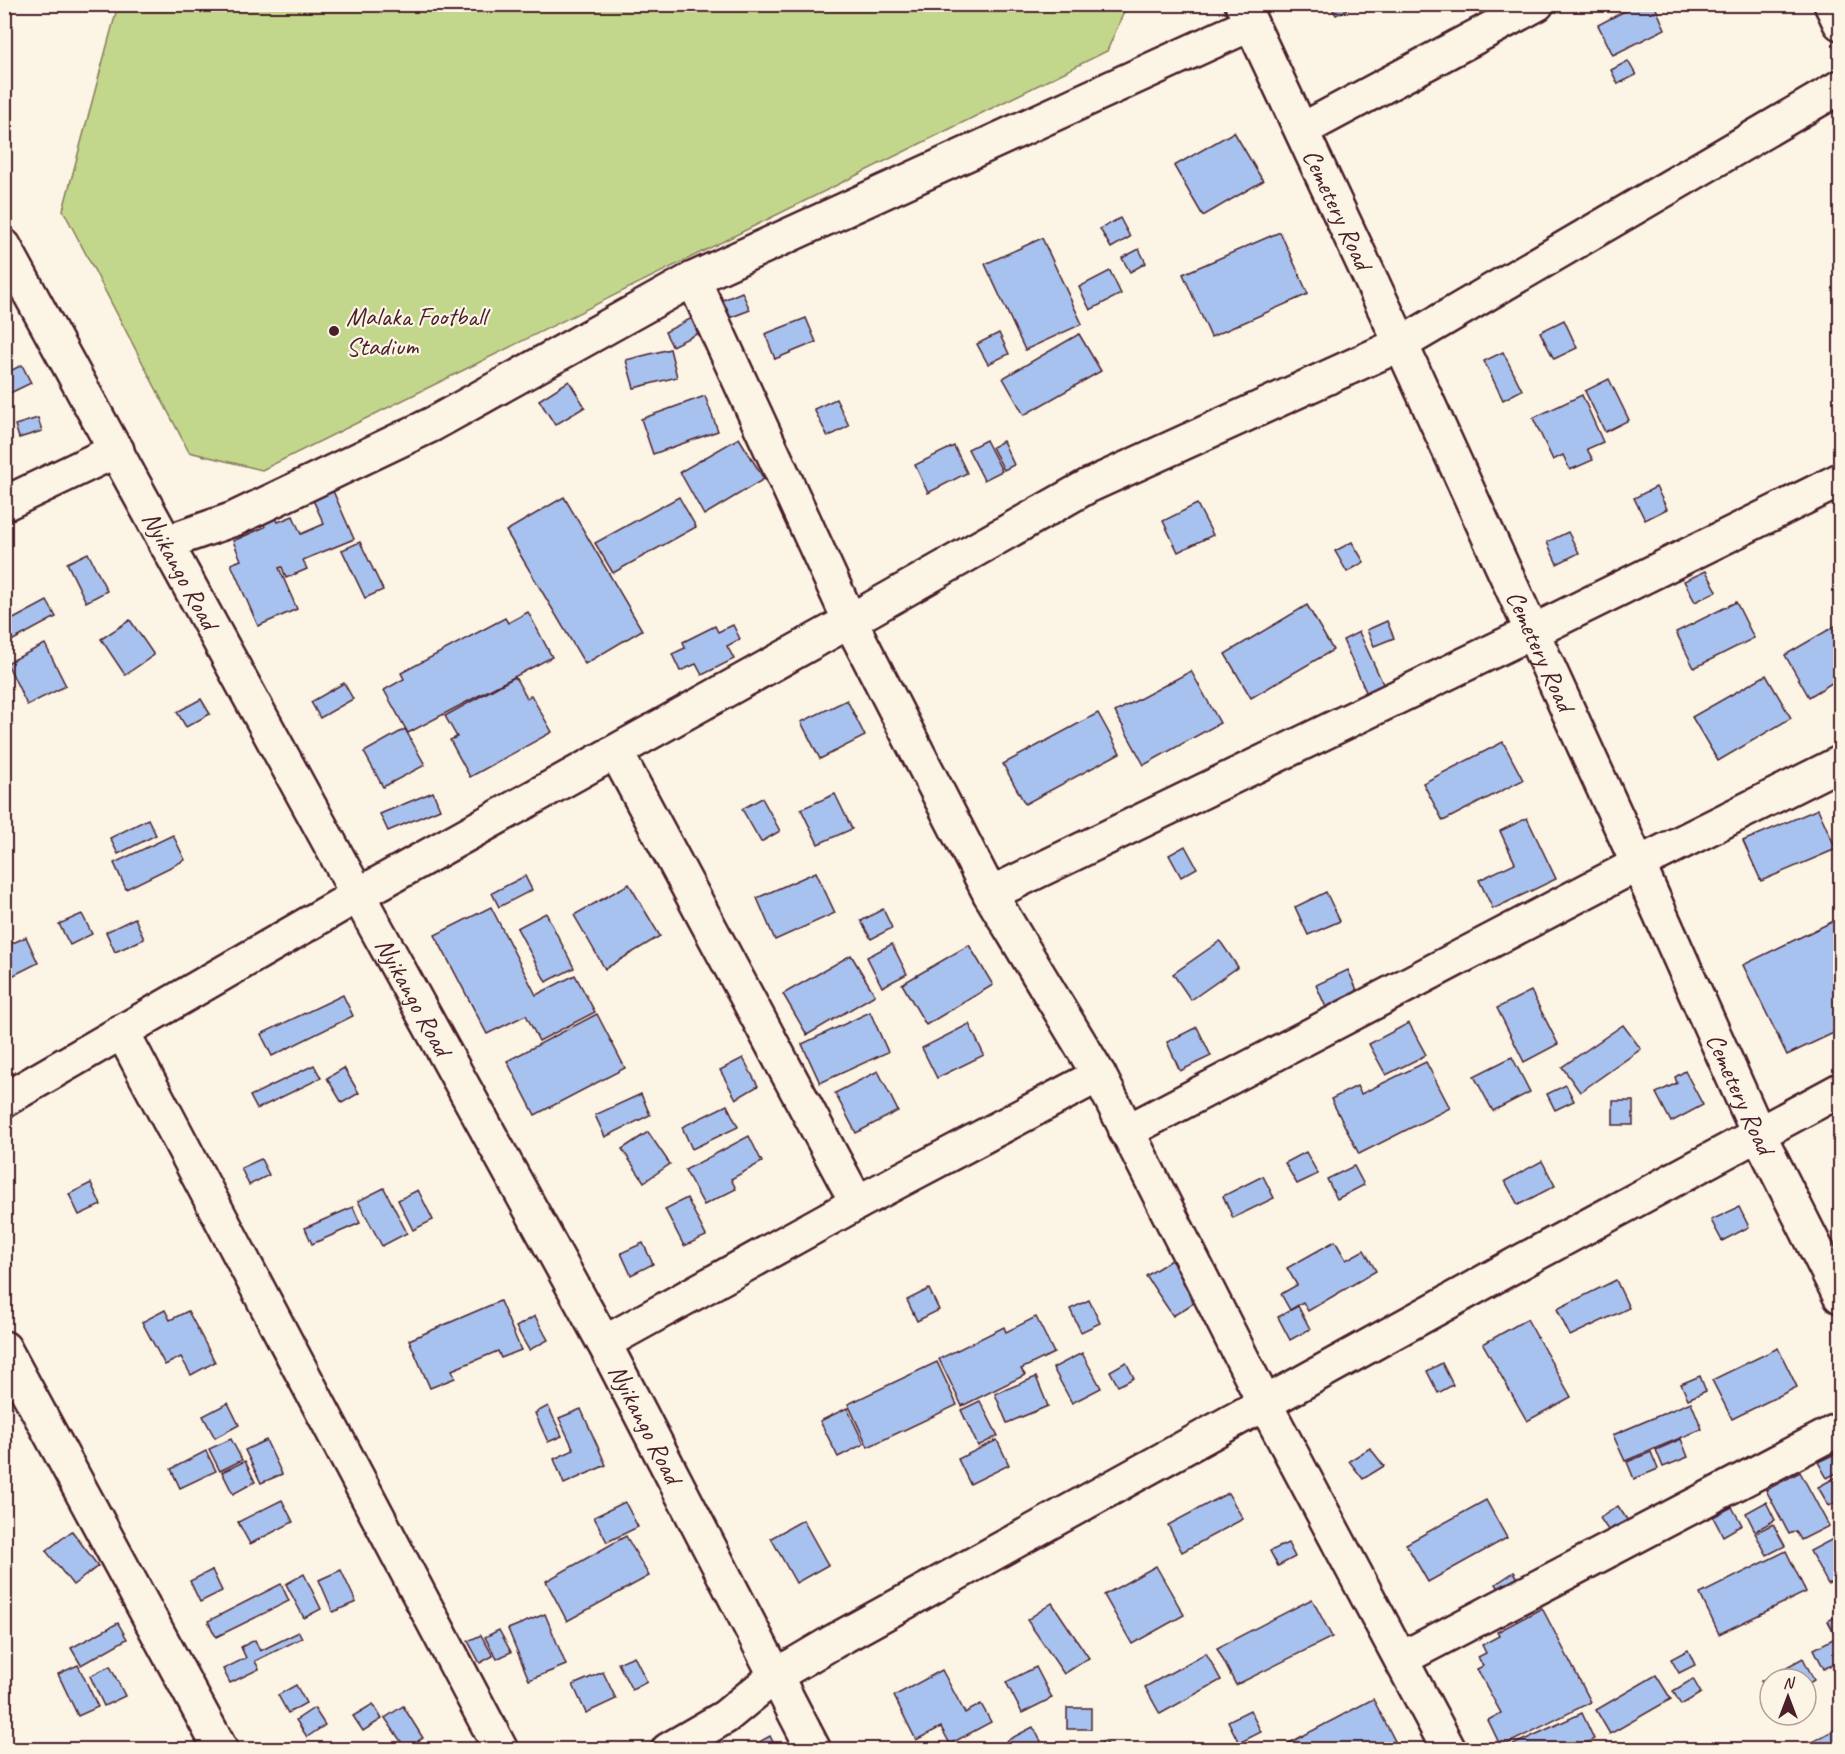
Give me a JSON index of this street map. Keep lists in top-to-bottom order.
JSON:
{
  "streets": {
    "street": ["Cemetery Road", "Nyikango Road"]
  },
  "places": ["Malaka Football Stadium"],
  "north": "top"
}
